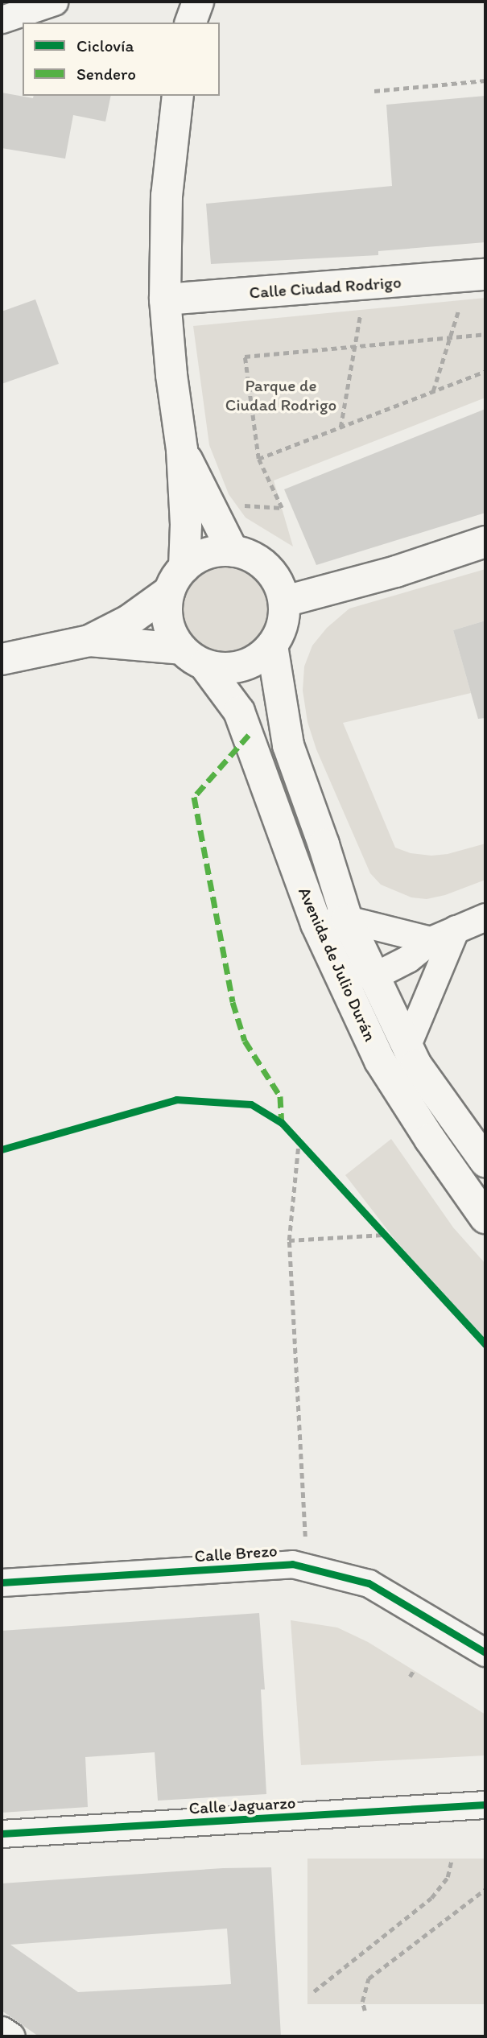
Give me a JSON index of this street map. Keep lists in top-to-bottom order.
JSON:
{
  "streets": {
    "main road": ["Calle Ciudad Rodrigo", "Avenida de Julio Durán"],
    "street": ["Calle Brezo", "Calle Jaguarzo"]
  },
  "parks": ["Parque de Ciudad Rodrigo"],
  "legend": ["Ciclovía", "Sendero"]
}
